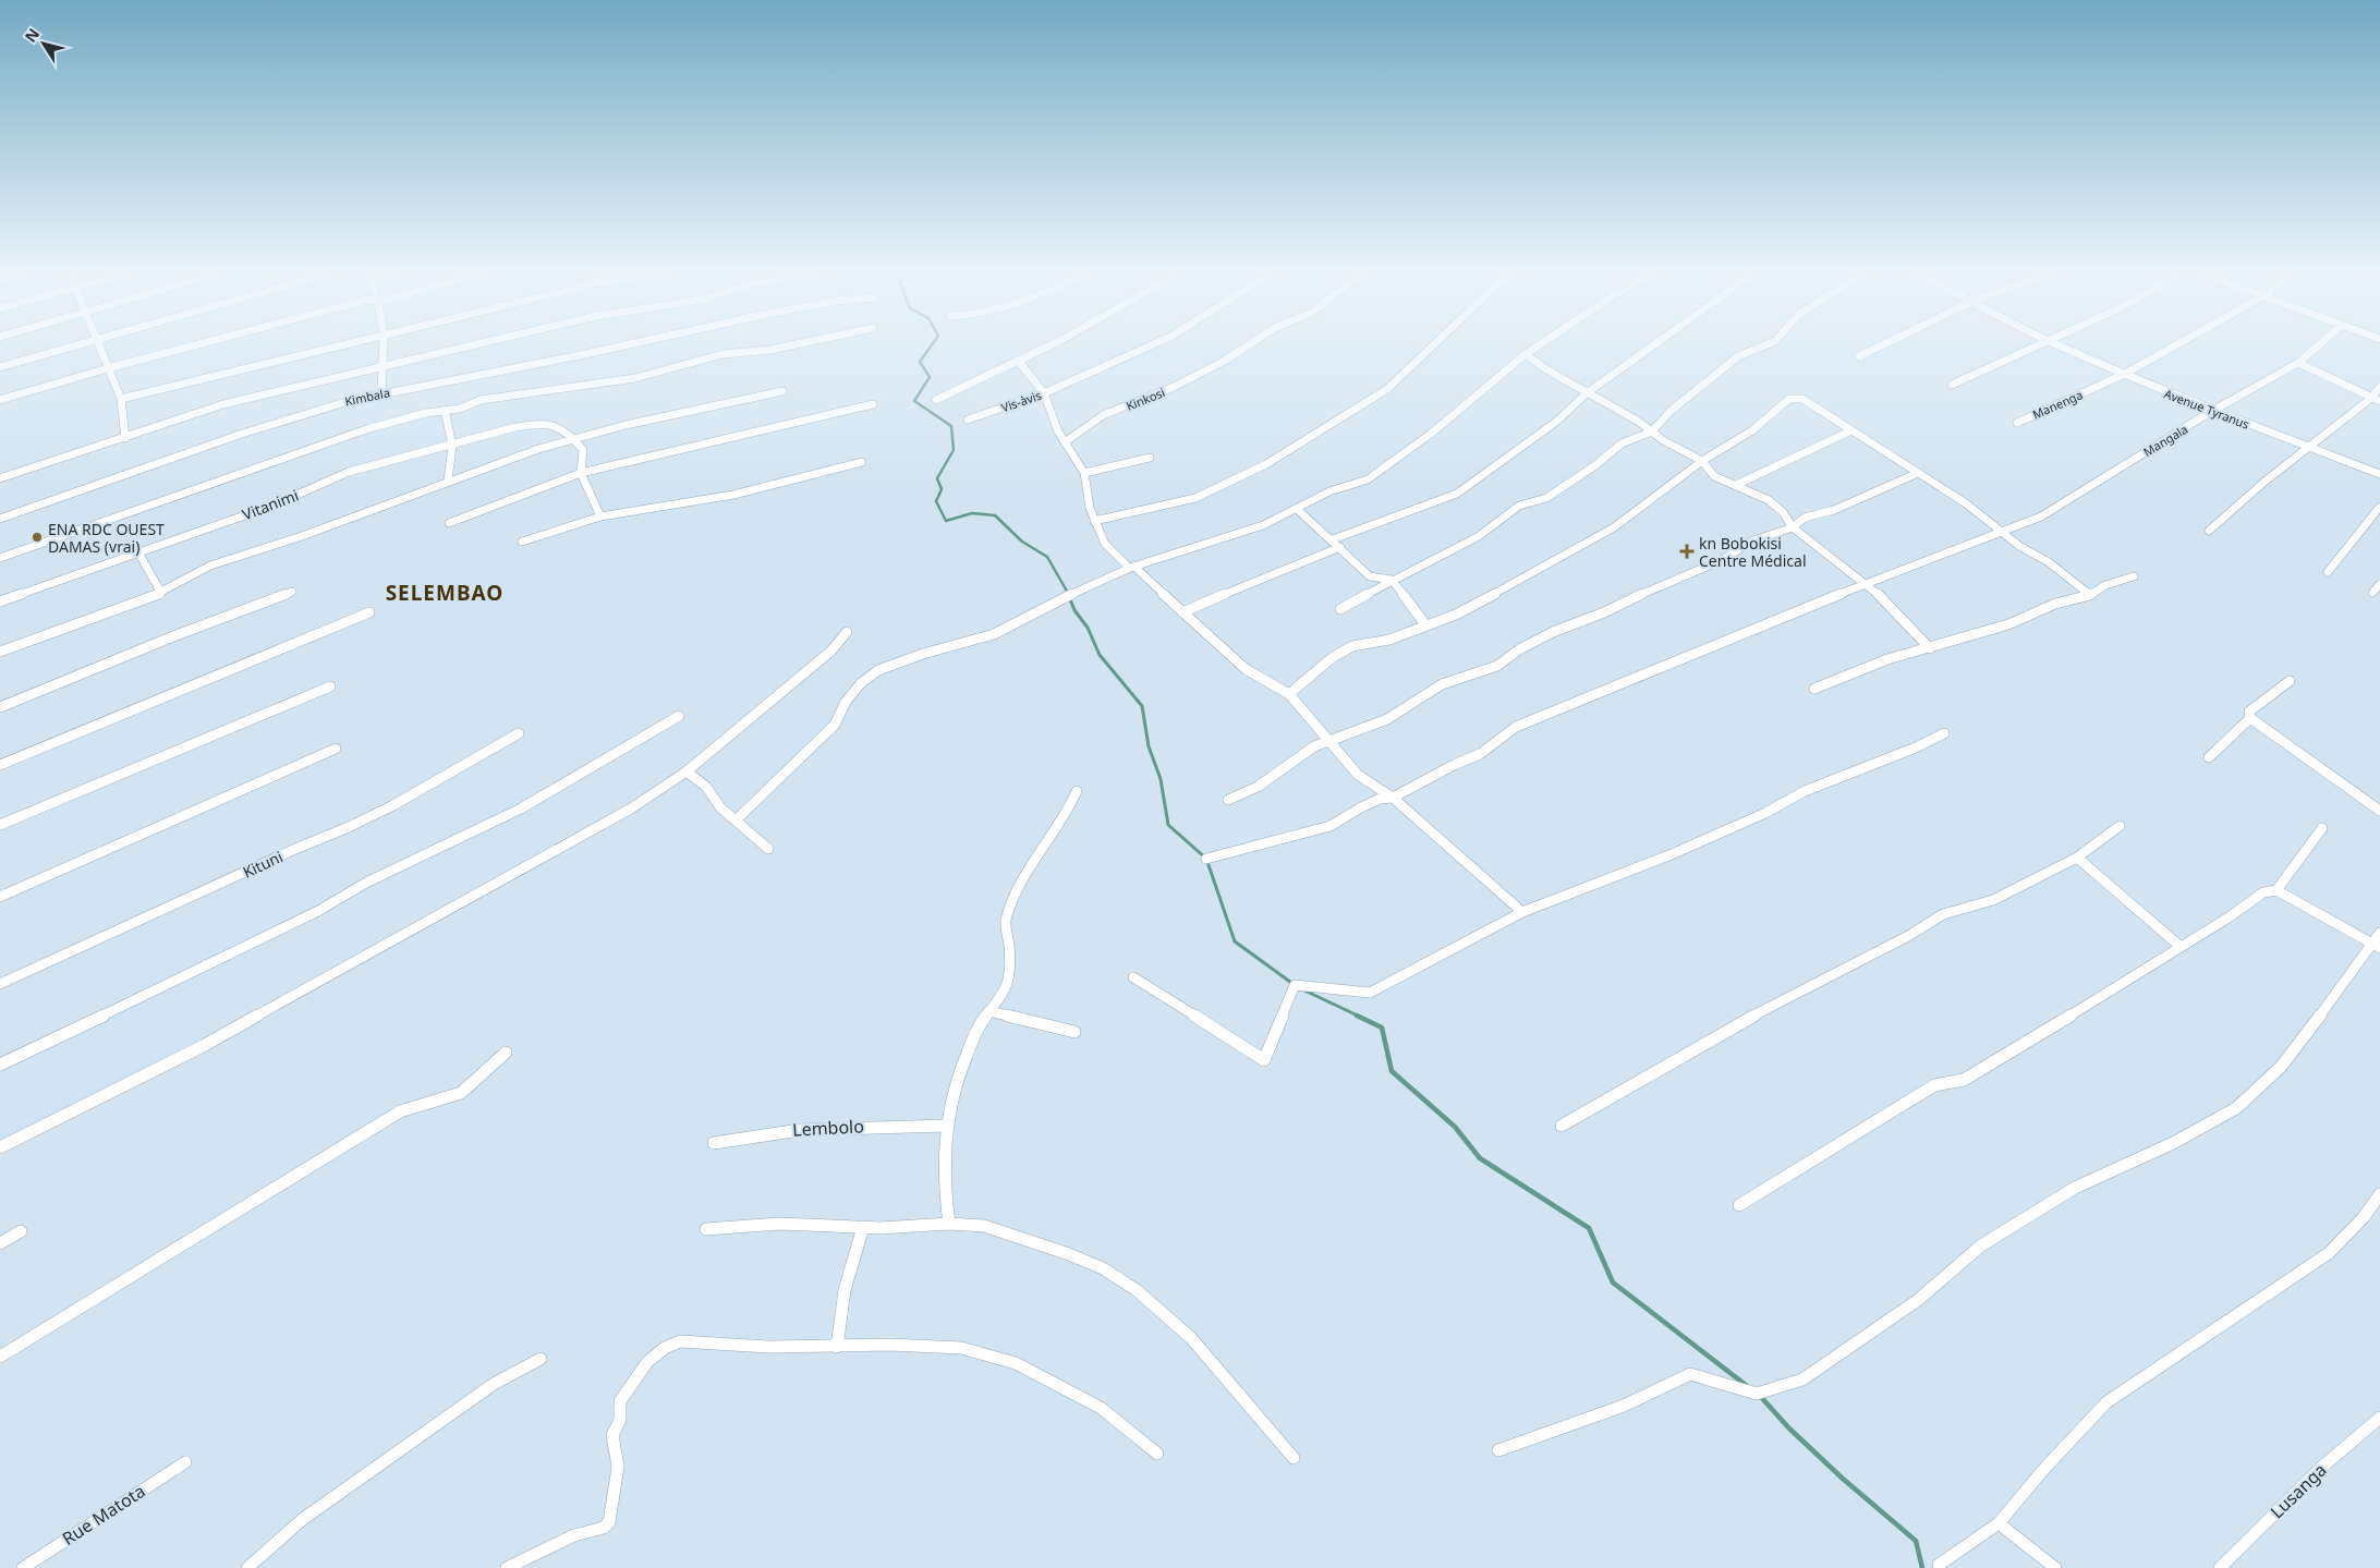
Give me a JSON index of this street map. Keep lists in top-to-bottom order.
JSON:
{
  "streets": {
    "street": [
      "Kimbala",
      "Kinkosi",
      "Vis-àvis",
      "Manenga",
      "Avenue Tyranus",
      "Mangala",
      "Vitanimi",
      "Kituni",
      "Lembolo",
      "Lusanga",
      "Rue Matota"
    ]
  },
  "crossings": [
    ["Manenga", "Avenue Tyranus"],
    ["Avenue Tyranus", "Mangala"]
  ],
  "districts": ["SELEMBAO"],
  "places": {
    "other": ["ENA RDC OUEST DAMAS (vrai)"],
    "health": ["kn Bobokisi Centre Médical"]
  },
  "north": "top left"
}
